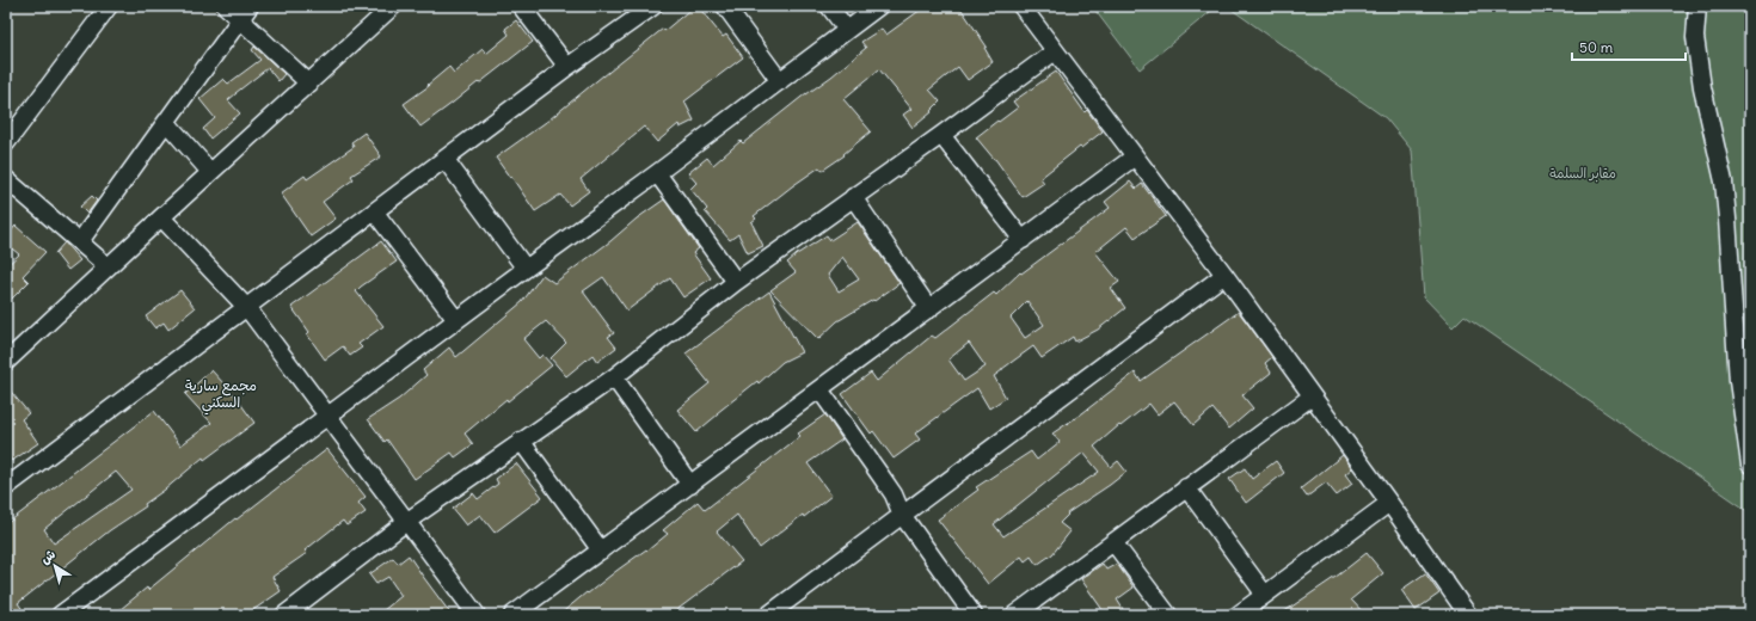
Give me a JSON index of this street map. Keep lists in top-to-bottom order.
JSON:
{
  "districts": ["مجمع سارية السكني"],
  "parks": ["مقابر السلمة"],
  "scale_bar": "50 m",
  "north": "top left"
}
